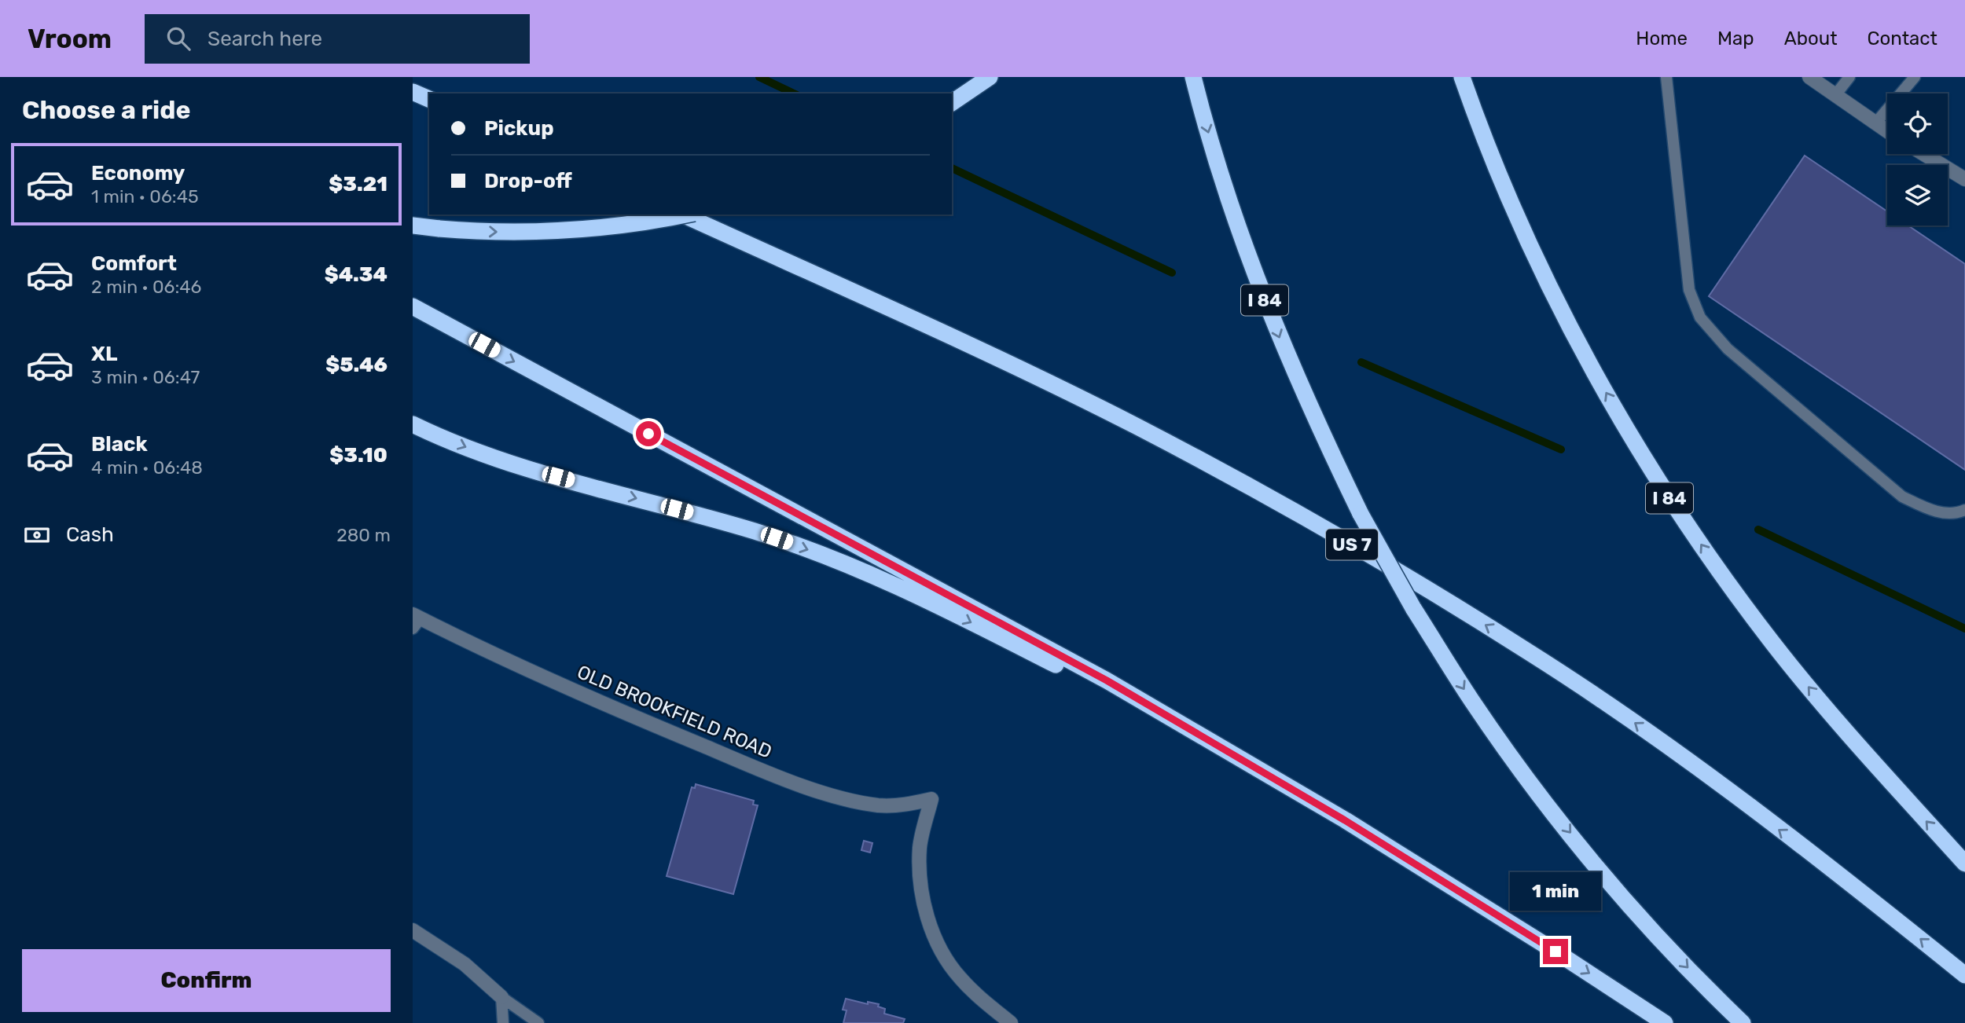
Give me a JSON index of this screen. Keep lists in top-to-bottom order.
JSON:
{
  "streets": {
    "highway": ["I 84", "US 7"],
    "street": ["OLD BROOKFIELD ROAD"]
  },
  "page": {
    "header": "Vroom",
    "search": "Search here",
    "nav": [
      "Home",
      "Map",
      "About",
      "Contact"
    ],
    "heading": "Choose a ride",
    "banner": ["Pickup", "Drop-off"],
    "list": [
      {
        "name": "Economy",
        "note": "1 min · 06:45",
        "value": "$3.21"
      },
      {
        "name": "Comfort",
        "note": "2 min · 06:46",
        "value": "$4.34"
      },
      {
        "name": "XL",
        "note": "3 min · 06:47",
        "value": "$5.46"
      },
      {
        "name": "Black",
        "note": "4 min · 06:48",
        "value": "$3.10"
      }
    ],
    "pay": ["Cash", "280 m"],
    "bubble": "1 min",
    "buttons": "Confirm"
  }
}
